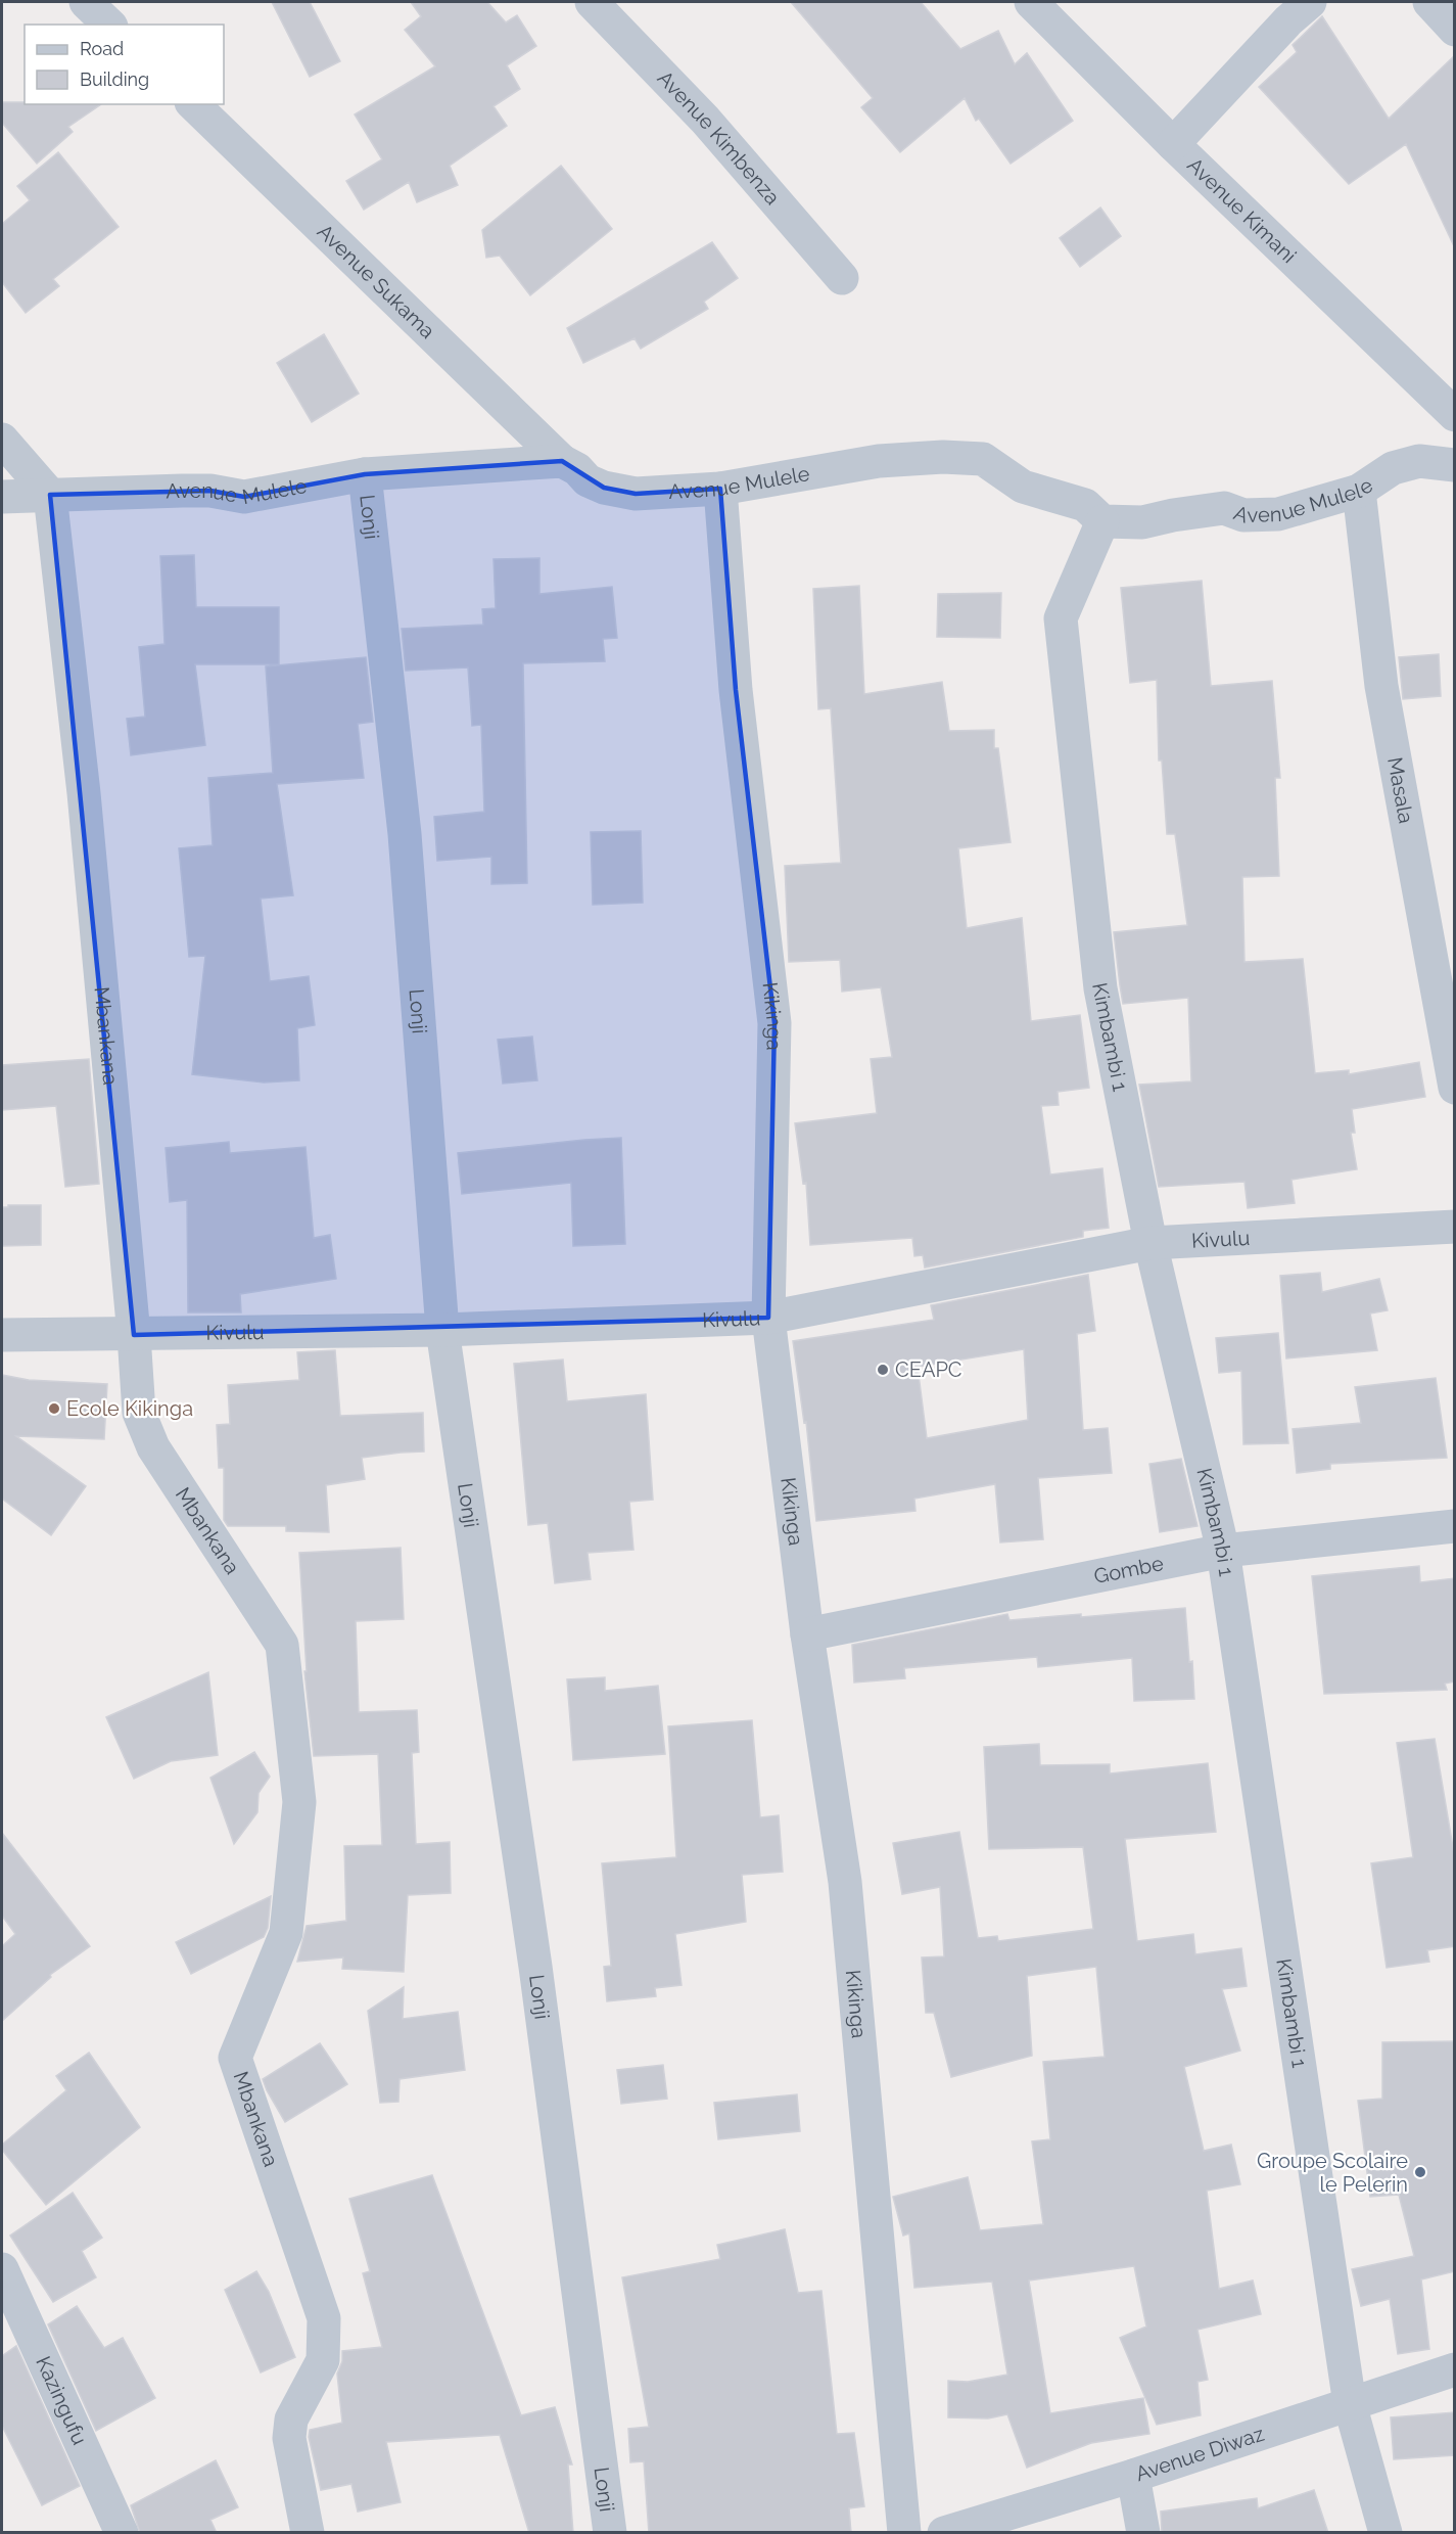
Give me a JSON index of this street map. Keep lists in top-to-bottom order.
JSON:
{
  "streets": {
    "street": [
      "Avenue Kimbenza",
      "Avenue Kimani",
      "Avenue Sukama",
      "Avenue Mulele",
      "Lonji",
      "Masala",
      "Kikinga",
      "Mbankana",
      "Kimbambi 1",
      "Kivulu",
      "Gombe",
      "Kazingufu",
      "Avenue Diwaz"
    ]
  },
  "crossings": [
    ["Avenue Sukama", "Avenue Mulele"],
    ["Avenue Mulele", "Lonji"],
    ["Avenue Mulele", "Masala"],
    ["Avenue Mulele", "Kikinga"],
    ["Avenue Mulele", "Mbankana"],
    ["Avenue Mulele", "Kimbambi 1"],
    ["Lonji", "Kivulu"],
    ["Kikinga", "Kivulu"],
    ["Kikinga", "Gombe"],
    ["Mbankana", "Kivulu"],
    ["Kimbambi 1", "Kivulu"],
    ["Kimbambi 1", "Gombe"],
    ["Kimbambi 1", "Avenue Diwaz"]
  ],
  "places": ["CEAPC", "Ecole Kikinga", "Groupe Scolaire le Pelerin"],
  "legend": ["Road", "Building"]
}
